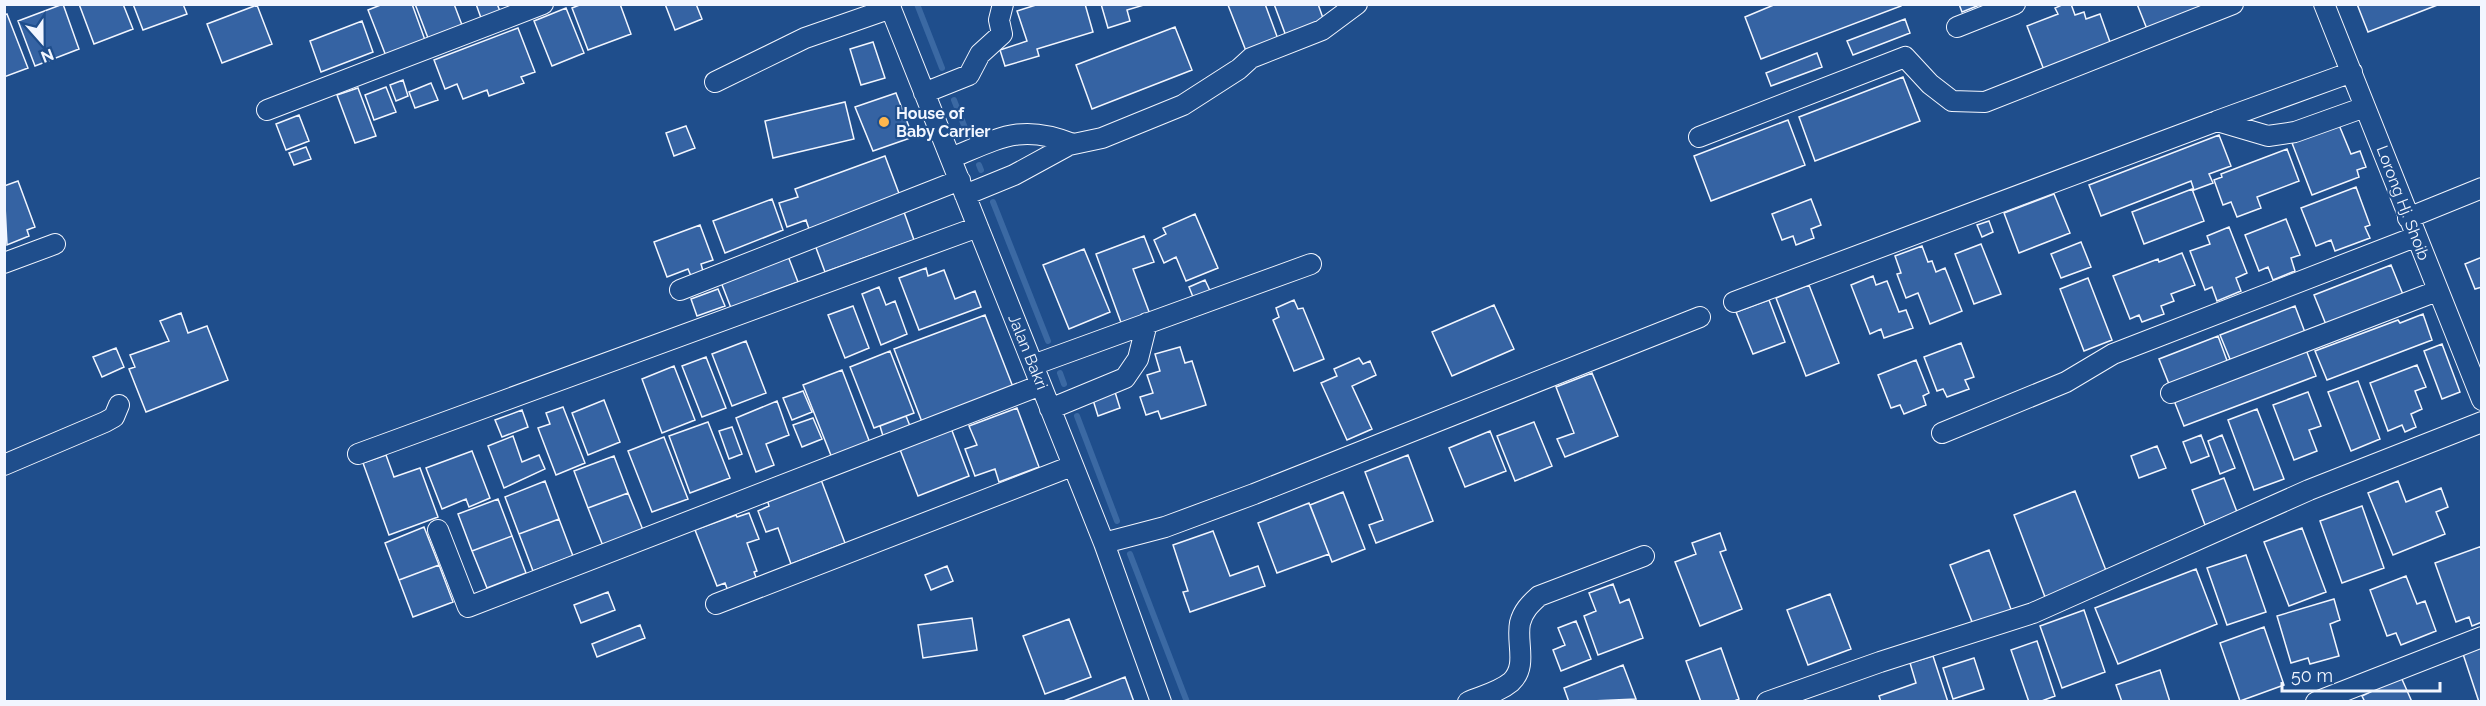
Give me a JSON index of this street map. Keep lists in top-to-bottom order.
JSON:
{
  "streets": {
    "street": ["Lorong Hj. Shoib", "Jalan Bakri"]
  },
  "places": ["House of Baby Carrier"],
  "scale_bar": "50 m",
  "north": "bottom"
}
